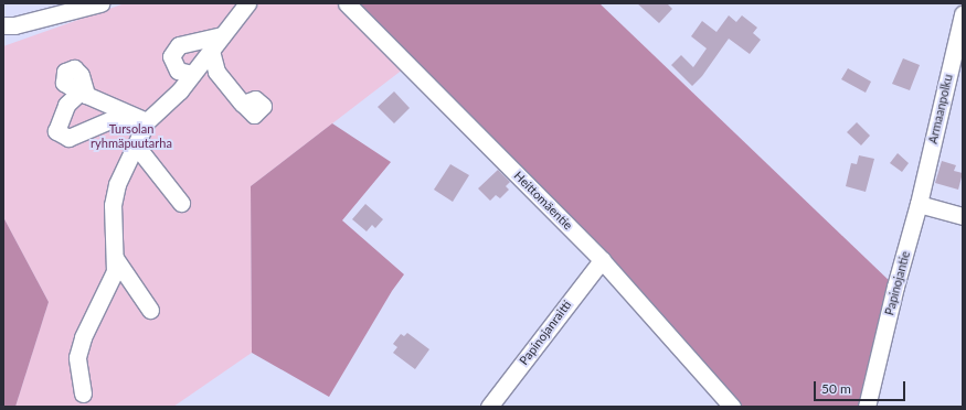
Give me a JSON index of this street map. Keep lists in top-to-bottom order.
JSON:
{
  "streets": {
    "street": [
      "Armaanpolku",
      "Heittomäentie",
      "Papinojantie",
      "Papinojanraitti"
    ]
  },
  "crossings": [
    ["Armaanpolku", "Papinojantie"],
    ["Heittomäentie", "Papinojanraitti"]
  ],
  "parks": ["Tursolan ryhmäpuutarha"],
  "scale_bar": "50 m"
}
